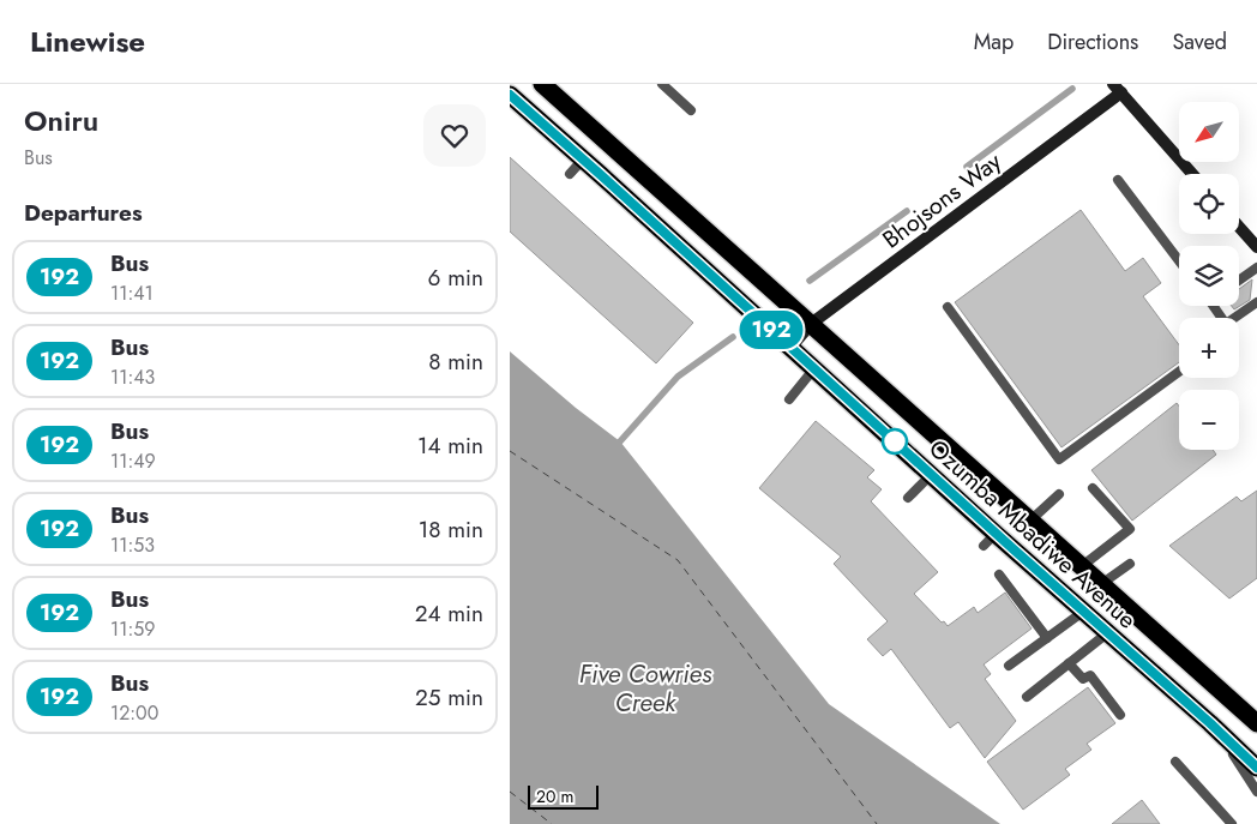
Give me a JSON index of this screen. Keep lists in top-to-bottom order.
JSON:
{
  "streets": {
    "highway": ["Ozumba Mbadiwe Avenue"],
    "street": ["Bhojsons Way"]
  },
  "crossings": [
    ["Bhojsons Way", "Ozumba Mbadiwe Avenue"]
  ],
  "water": ["Five Cowries Creek"],
  "lines": ["bus line 192"],
  "scale_bar": "20 m",
  "north": "bottom left",
  "page": {
    "header": "Linewise",
    "nav": ["Map", "Directions", "Saved"],
    "heading": [
      ["Oniru", "Bus"],
      "Departures"
    ],
    "on_map": "192",
    "map_buttons": ["+", "−"],
    "list": [
      {
        "mark": "192",
        "name": "Bus",
        "note": "11:41",
        "value": "6 min"
      },
      {
        "mark": "192",
        "name": "Bus",
        "note": "11:43",
        "value": "8 min"
      },
      {
        "mark": "192",
        "name": "Bus",
        "note": "11:49",
        "value": "14 min"
      },
      {
        "mark": "192",
        "name": "Bus",
        "note": "11:53",
        "value": "18 min"
      },
      {
        "mark": "192",
        "name": "Bus",
        "note": "11:59",
        "value": "24 min"
      },
      {
        "mark": "192",
        "name": "Bus",
        "note": "12:00",
        "value": "25 min"
      }
    ],
    "scale": "20 m"
  }
}
